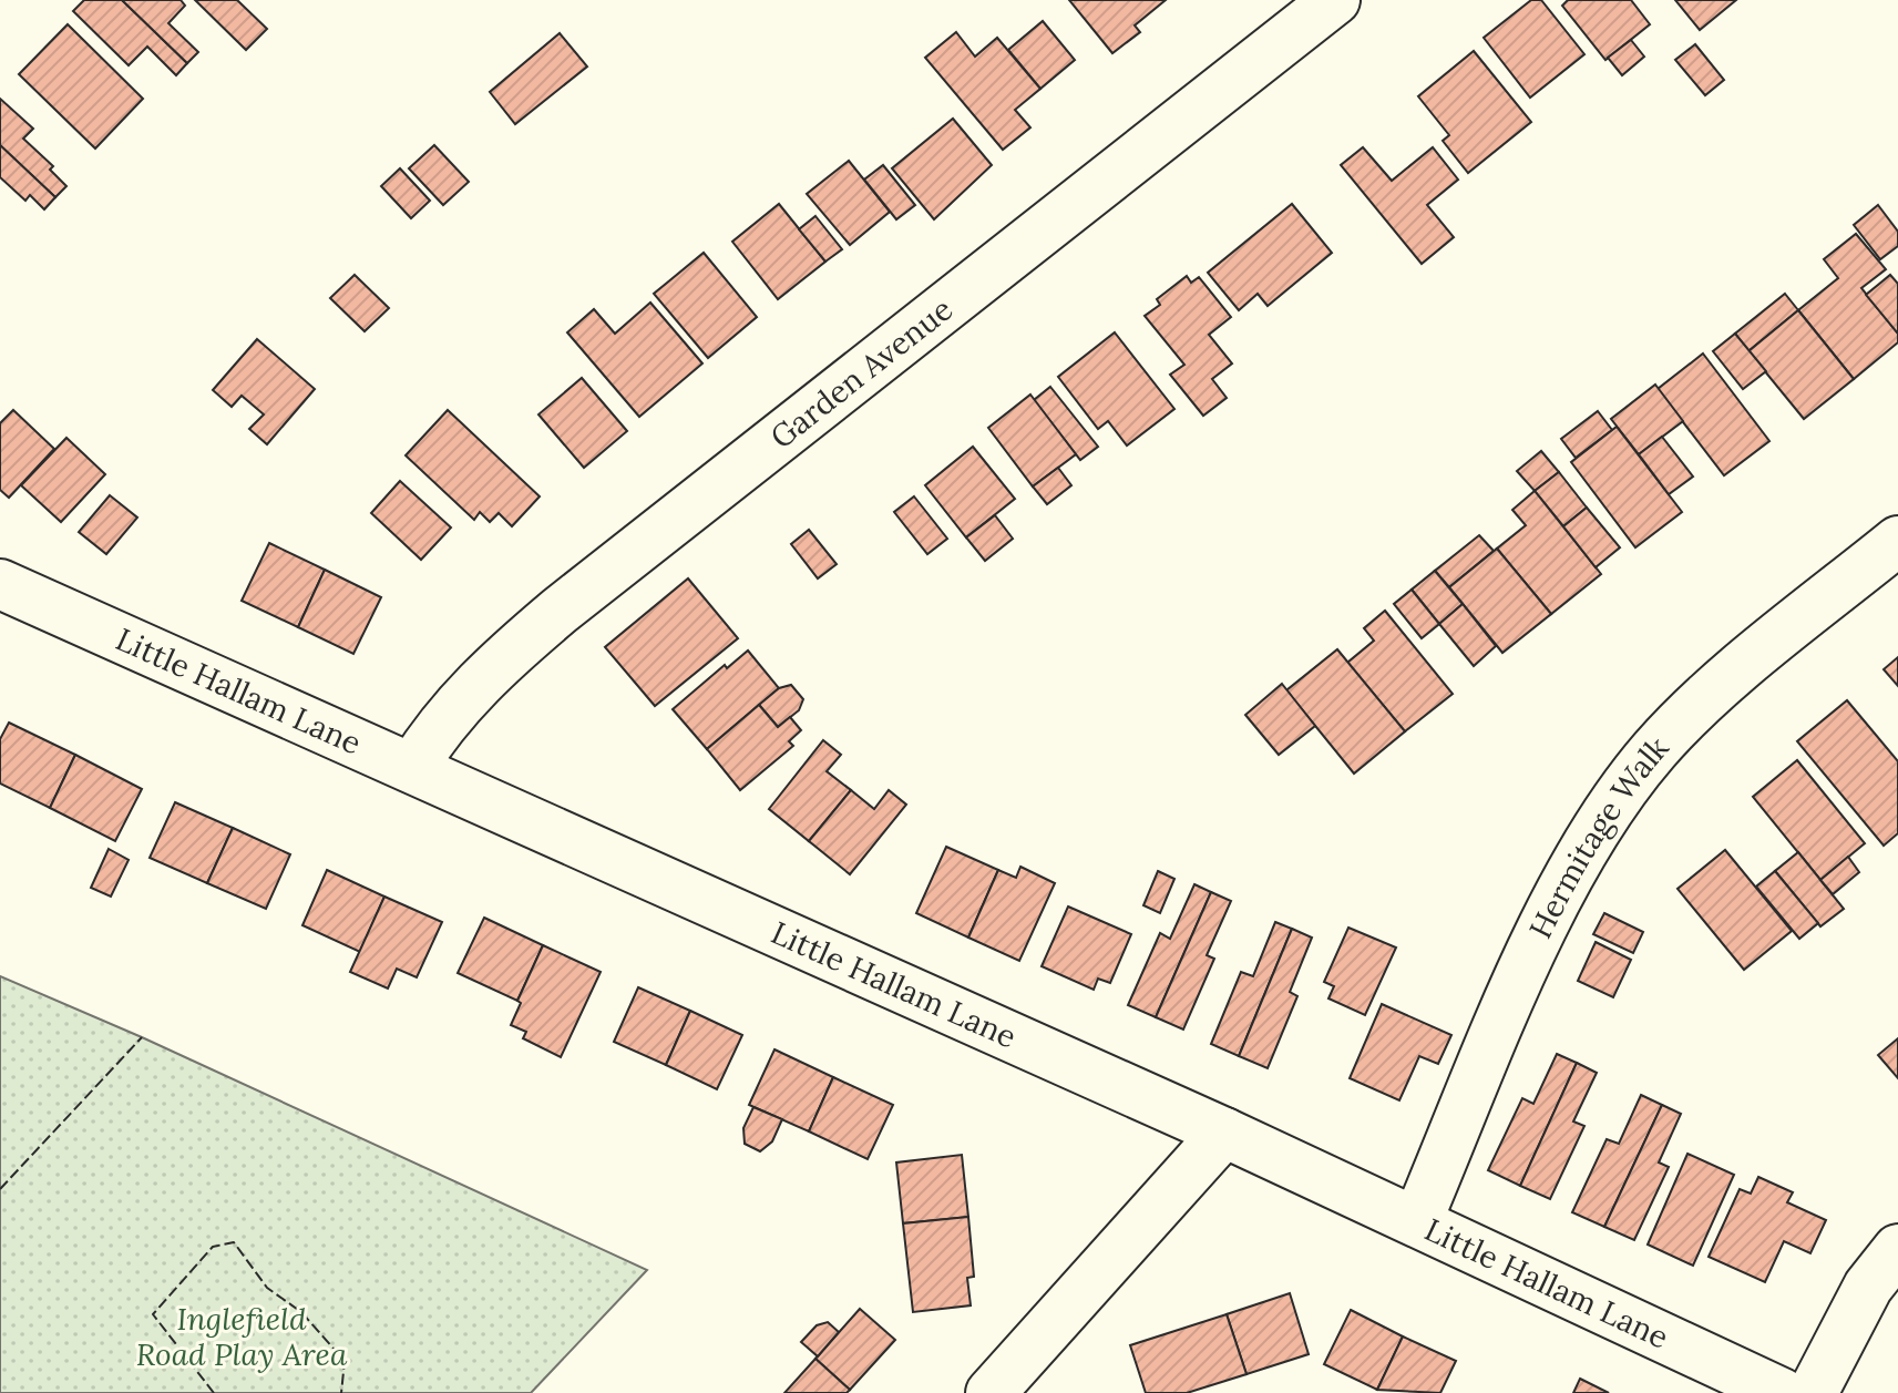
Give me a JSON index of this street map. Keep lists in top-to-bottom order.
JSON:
{
  "streets": {
    "street": ["Garden Avenue", "Little Hallam Lane", "Hermitage Walk"]
  },
  "crossings": [
    ["Garden Avenue", "Little Hallam Lane"],
    ["Little Hallam Lane", "Hermitage Walk"]
  ],
  "parks": ["Inglefield Road Play Area"]
}
